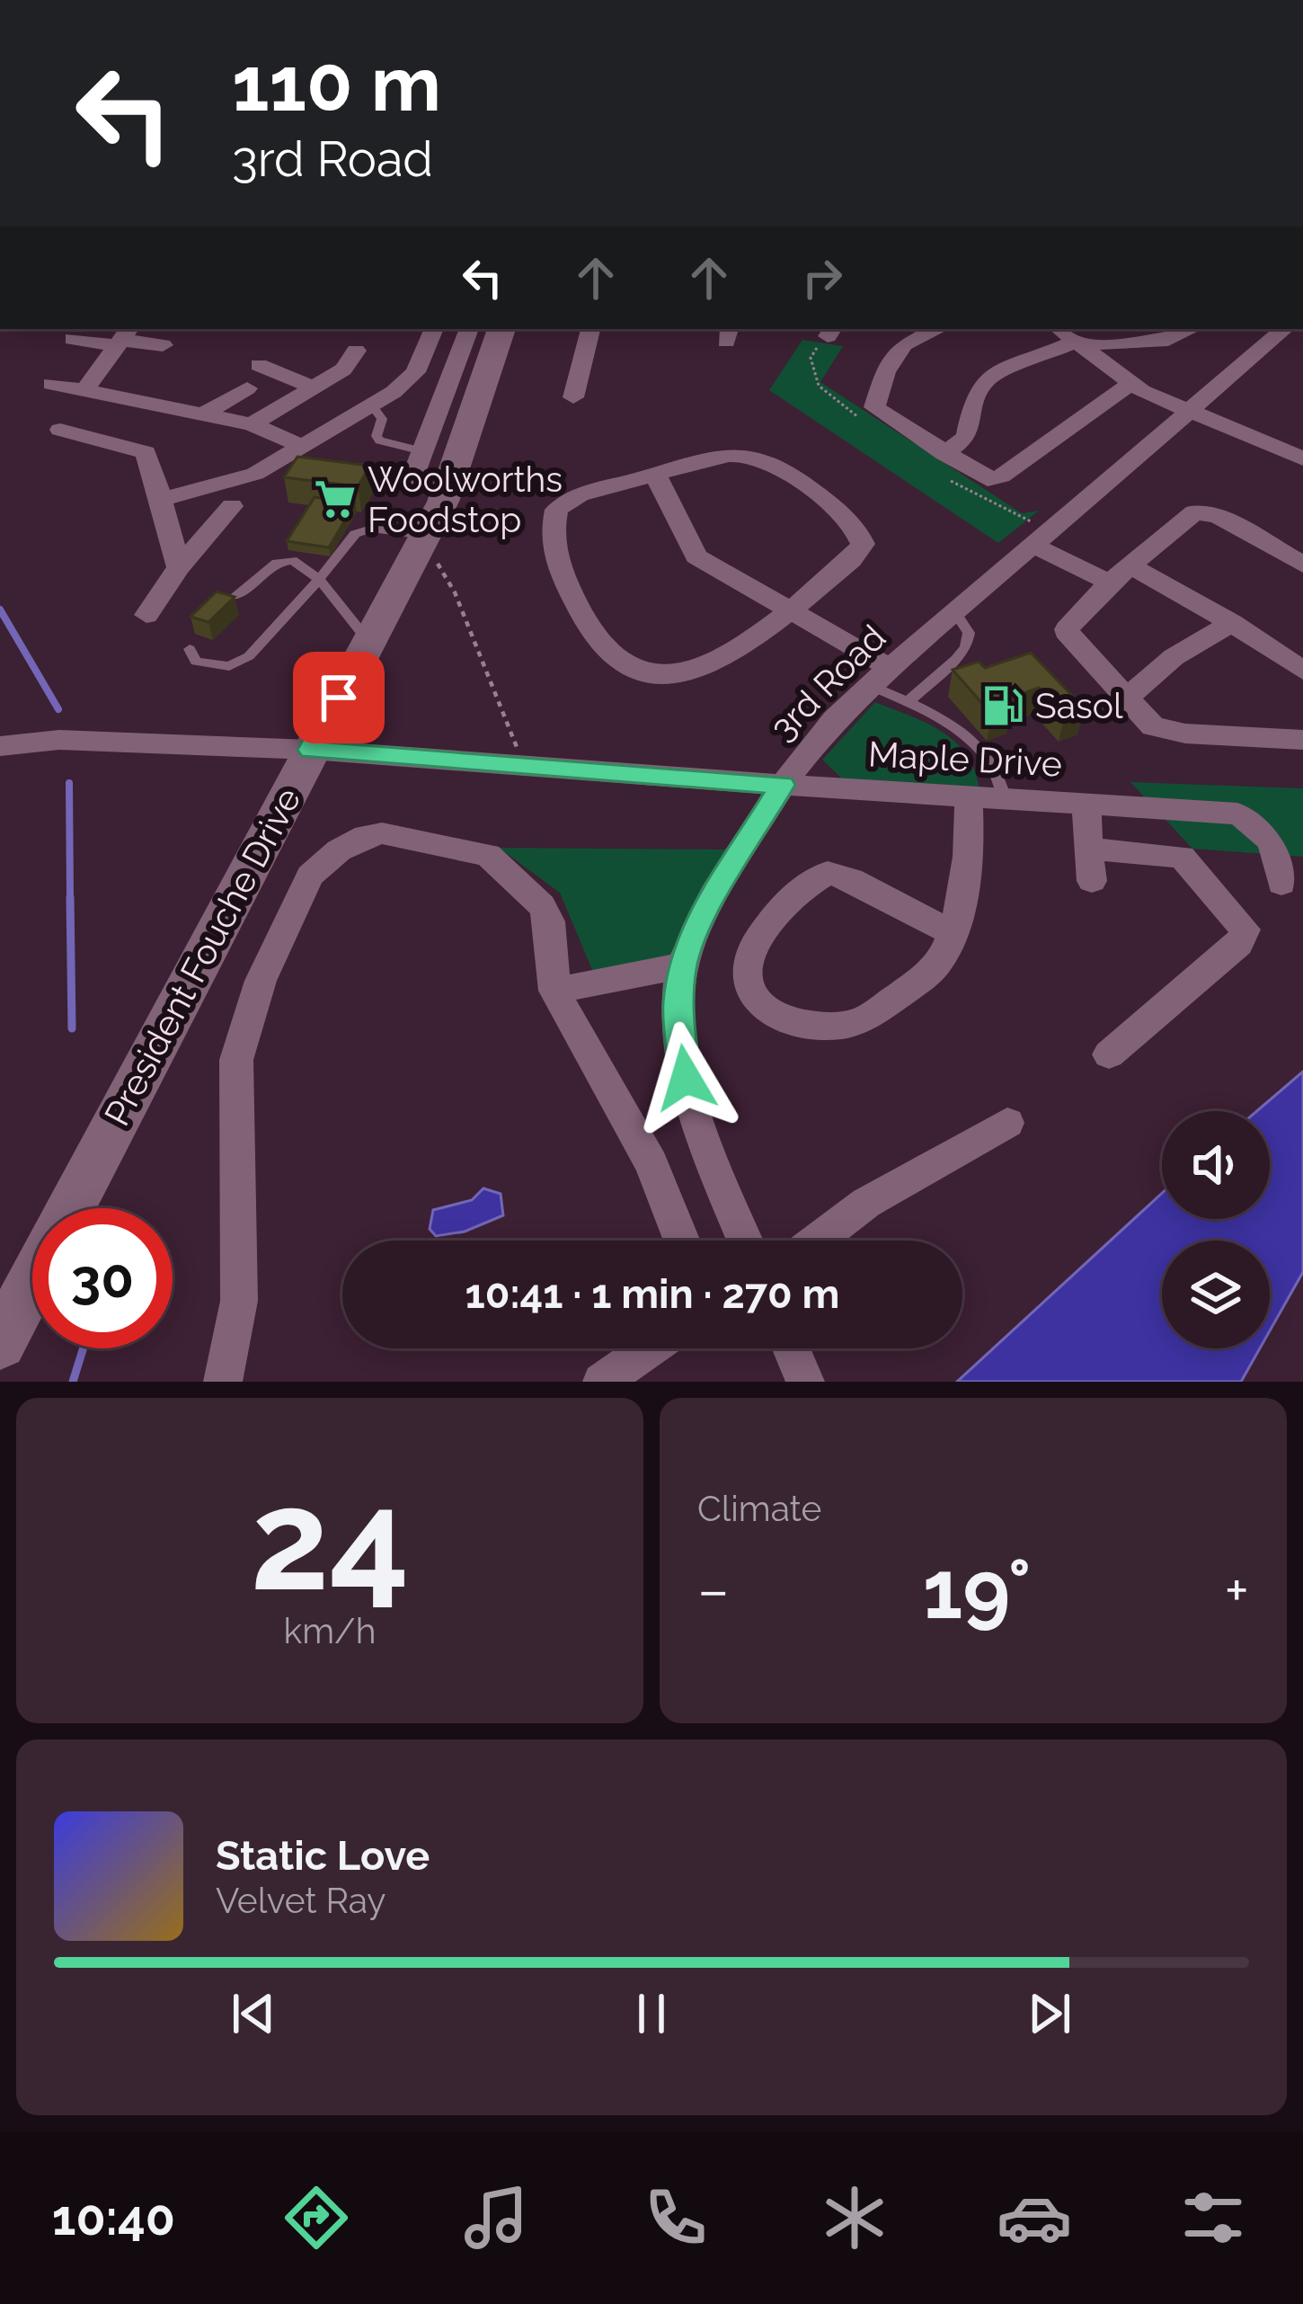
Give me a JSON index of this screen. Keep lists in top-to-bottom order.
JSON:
{
  "streets": {
    "street": ["3rd Road", "Maple Drive", "President Fouche Drive"]
  },
  "crossings": [
    ["3rd Road", "Maple Drive"],
    ["3rd Road", "President Fouche Drive"]
  ],
  "places": {
    "supermarket": ["Woolworths Foodstop"],
    "fuel station": ["Sasol"]
  },
  "page": {
    "turn": ["110 m", "3rd Road"],
    "limit": "30",
    "trip": "10:41 · 1 min · 270 m",
    "tile": [
      ["24", "km/h"],
      "Climate"
    ],
    "heat": ["−", "19°", "+"],
    "song": ["Static Love", "Velvet Ray"],
    "tabs": "10:40"
  }
}
